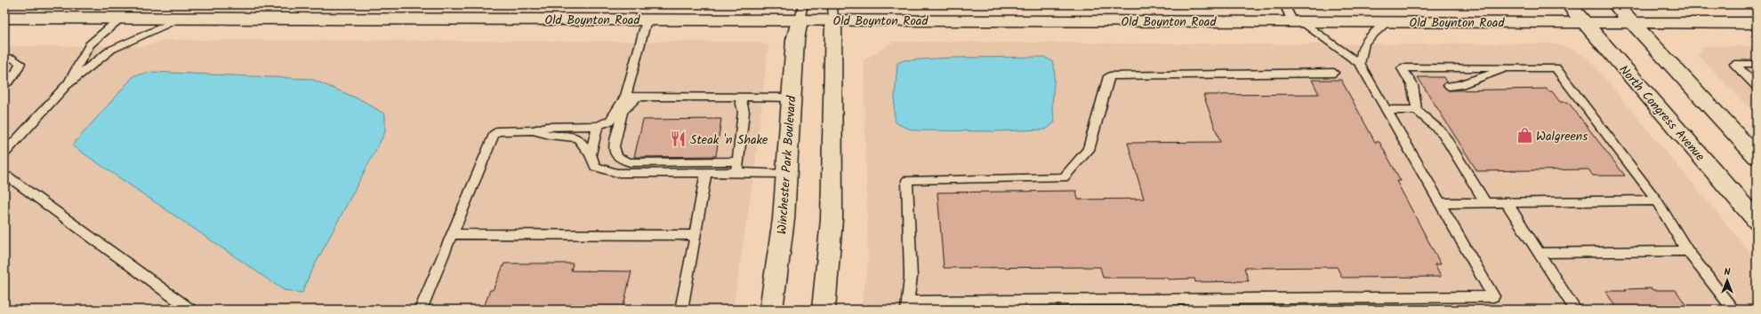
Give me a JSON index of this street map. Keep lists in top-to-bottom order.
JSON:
{
  "streets": {
    "street": ["Old Boynton Road", "North Congress Avenue", "Winchester Park Boulevard"]
  },
  "crossings": [
    ["Old Boynton Road", "North Congress Avenue"],
    ["Old Boynton Road", "Winchester Park Boulevard"]
  ],
  "places": {
    "shop": ["Walgreens"],
    "restaurant": ["Steak 'n Shake"]
  },
  "north": "top"
}
